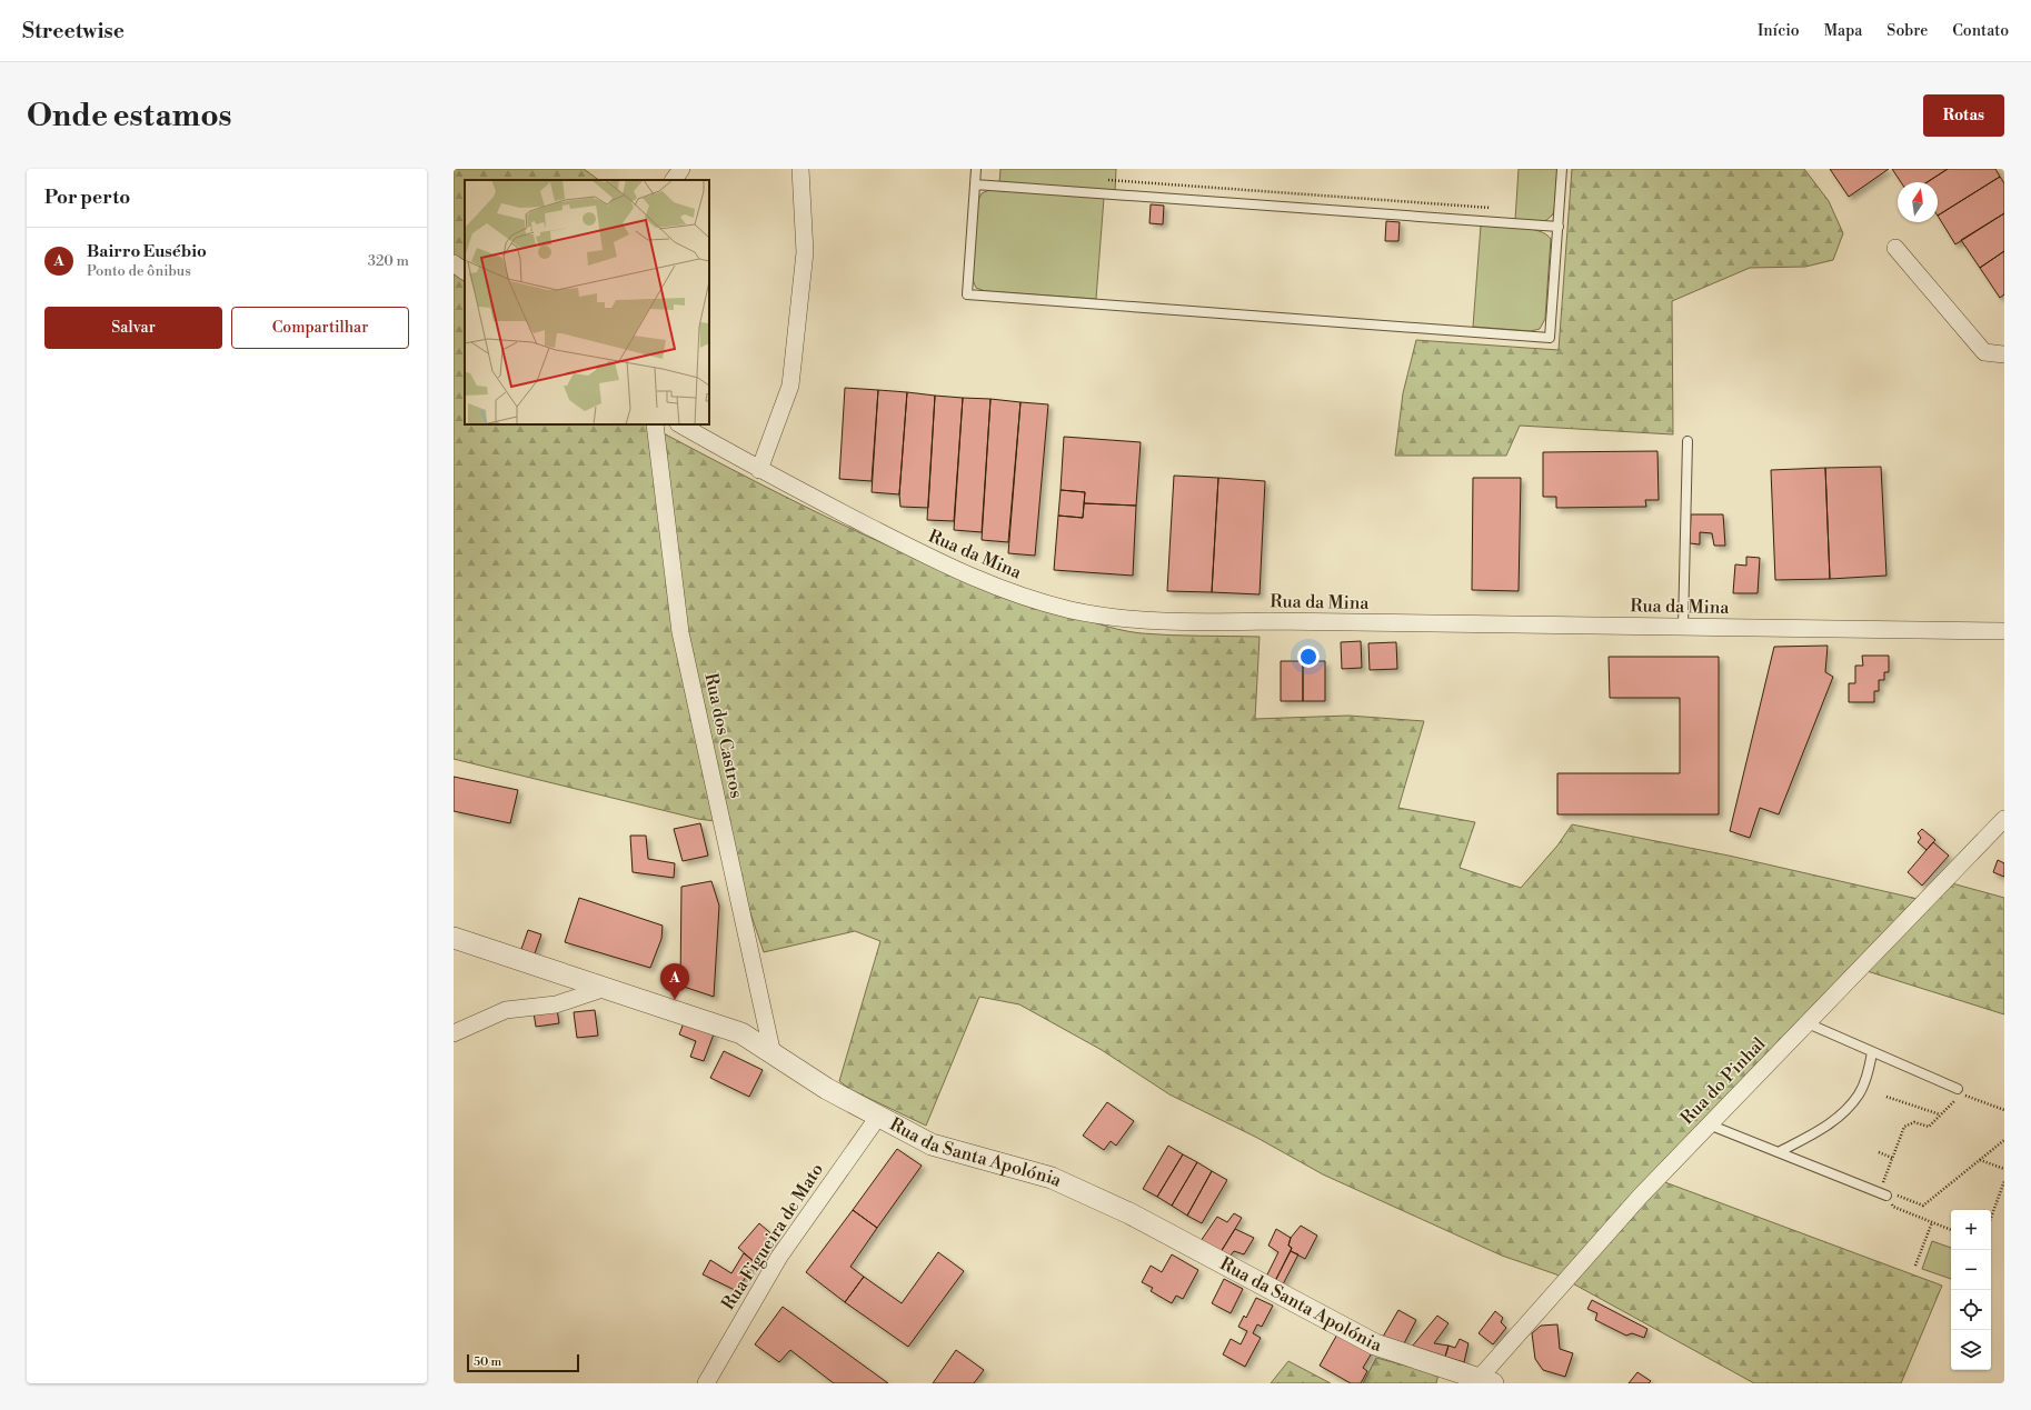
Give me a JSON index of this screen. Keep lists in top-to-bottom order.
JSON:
{
  "streets": {
    "street": [
      "Rua da Mina",
      "Rua dos Castros",
      "Rua do Pinhal",
      "Rua da Santa Apolónia",
      "Rua Figueira de Mato"
    ]
  },
  "crossings": [
    ["Rua dos Castros", "Rua da Santa Apolónia"],
    ["Rua do Pinhal", "Rua da Santa Apolónia"],
    ["Rua da Santa Apolónia", "Rua Figueira de Mato"]
  ],
  "scale_bar": "50 m",
  "north": "top",
  "page": {
    "header": "Streetwise",
    "nav": [
      "Início",
      "Mapa",
      "Sobre",
      "Contato"
    ],
    "buttons": [
      "Rotas",
      ["Salvar", "Compartilhar"]
    ],
    "title": "Onde estamos",
    "heading": "Por perto",
    "list": [
      {
        "mark": "A",
        "name": "Bairro Eusébio",
        "note": "Ponto de ônibus",
        "value": "320 m"
      }
    ],
    "pins": "A",
    "map_buttons": ["+", "−"],
    "scale": "50 m"
  }
}
